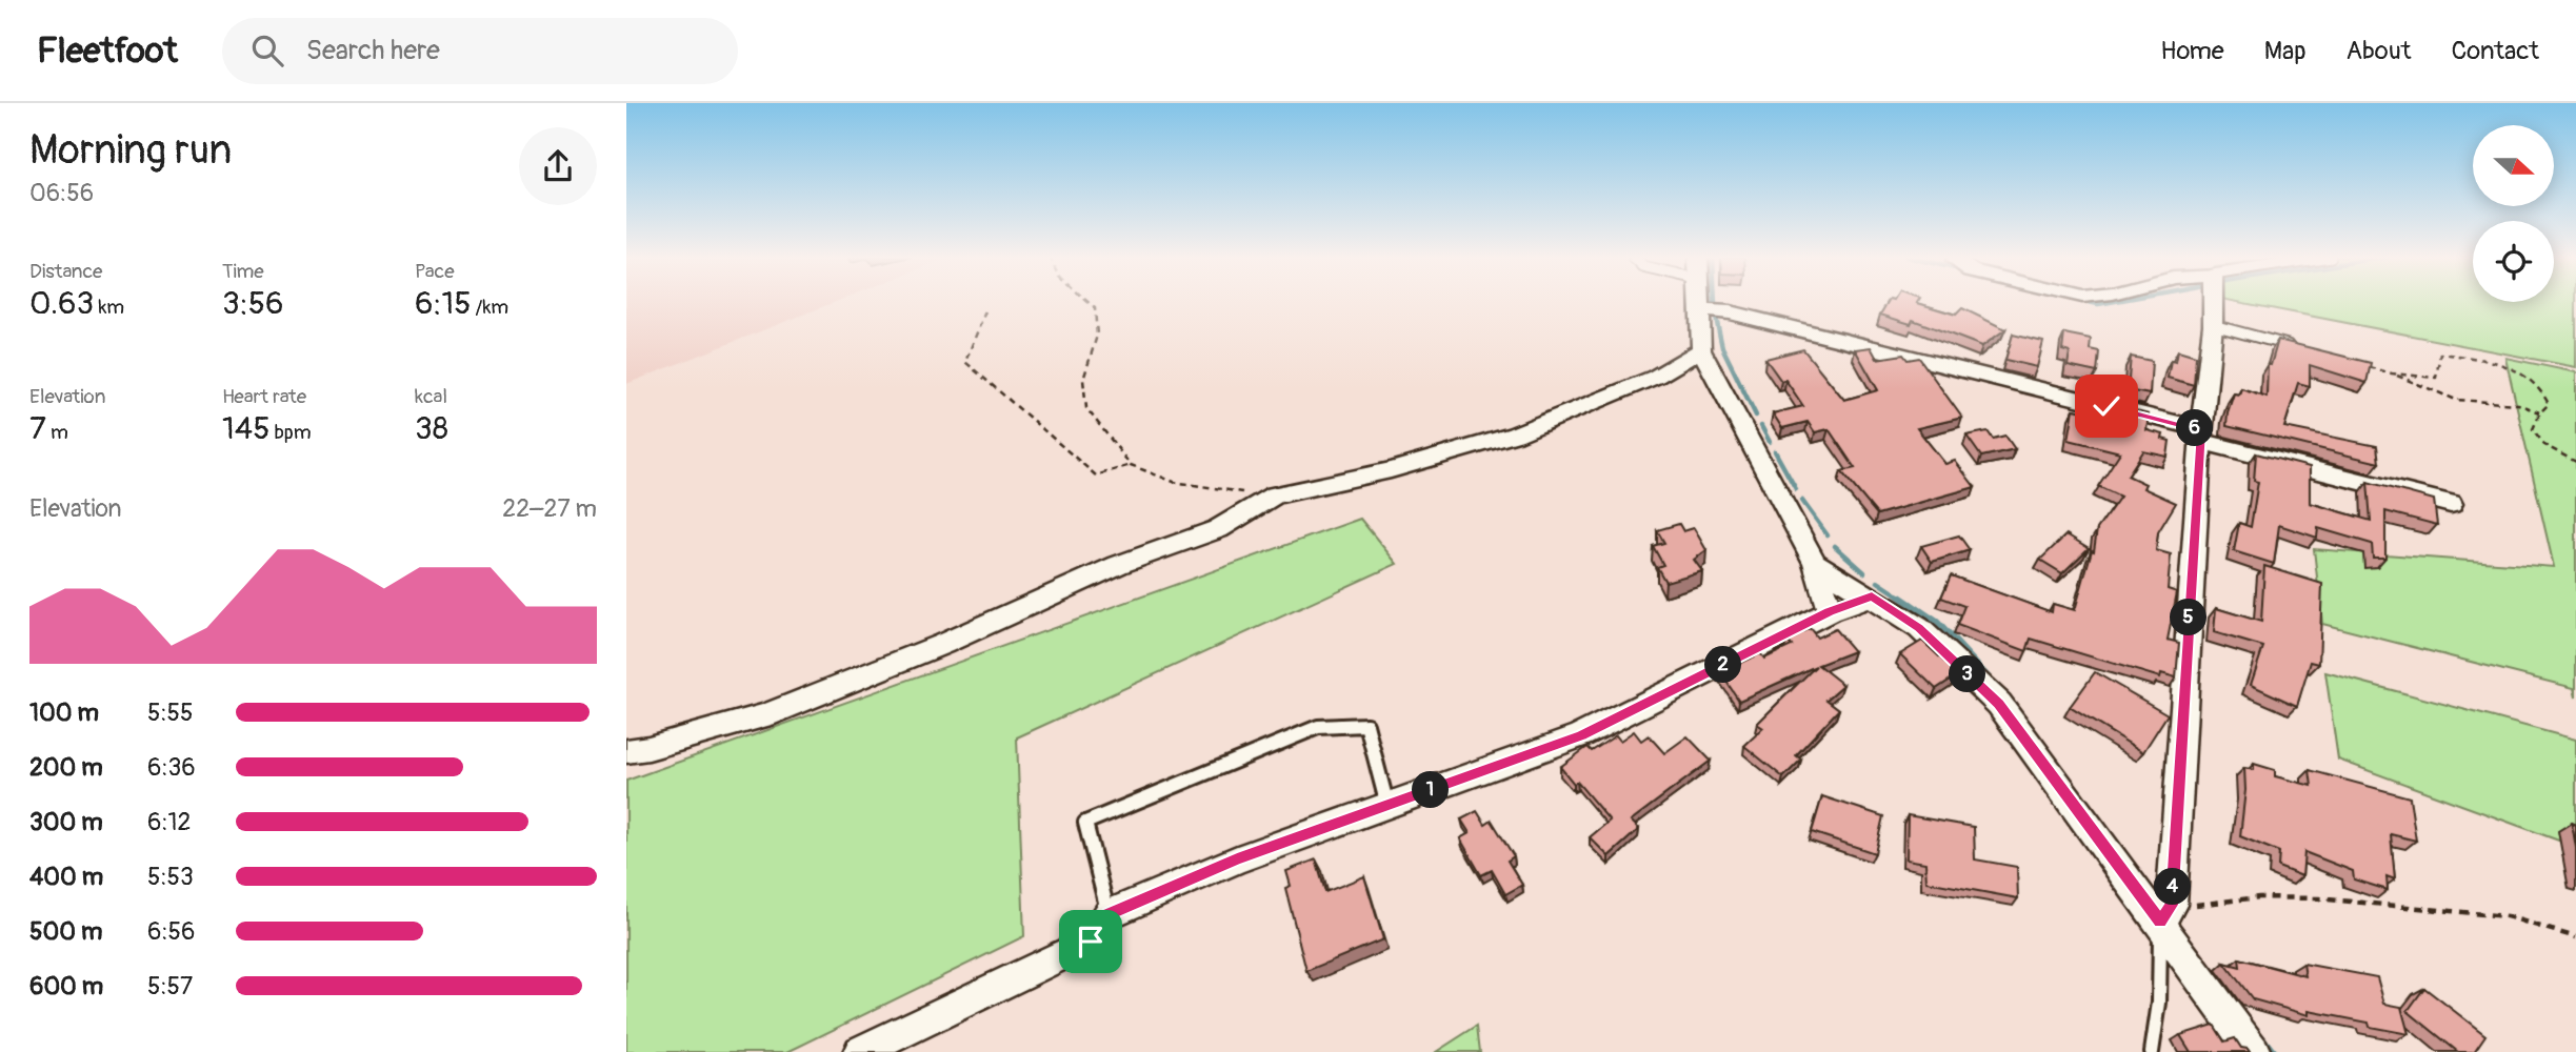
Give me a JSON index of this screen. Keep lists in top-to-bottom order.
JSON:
{
  "north": "right",
  "page": {
    "header": "Fleetfoot",
    "search": "Search here",
    "nav": [
      "Home",
      "Map",
      "About",
      "Contact"
    ],
    "heading": ["Morning run", "06:56"],
    "stats": [
      ["Distance", "0.63 km"],
      ["Time", "3:56"],
      ["Pace", "6:15 /km"],
      ["Elevation", "7 m"],
      ["Heart rate", "145 bpm"],
      ["kcal", "38"]
    ],
    "pins": [
      "6",
      "5",
      "2",
      "3",
      "1",
      "4"
    ],
    "chart": ["Elevation", "22–27 m"],
    "list": [
      {
        "name": "100 m",
        "note": "5:55"
      },
      {
        "name": "200 m",
        "note": "6:36"
      },
      {
        "name": "300 m",
        "note": "6:12"
      },
      {
        "name": "400 m",
        "note": "5:53"
      },
      {
        "name": "500 m",
        "note": "6:56"
      },
      {
        "name": "600 m",
        "note": "5:57"
      }
    ]
  }
}
